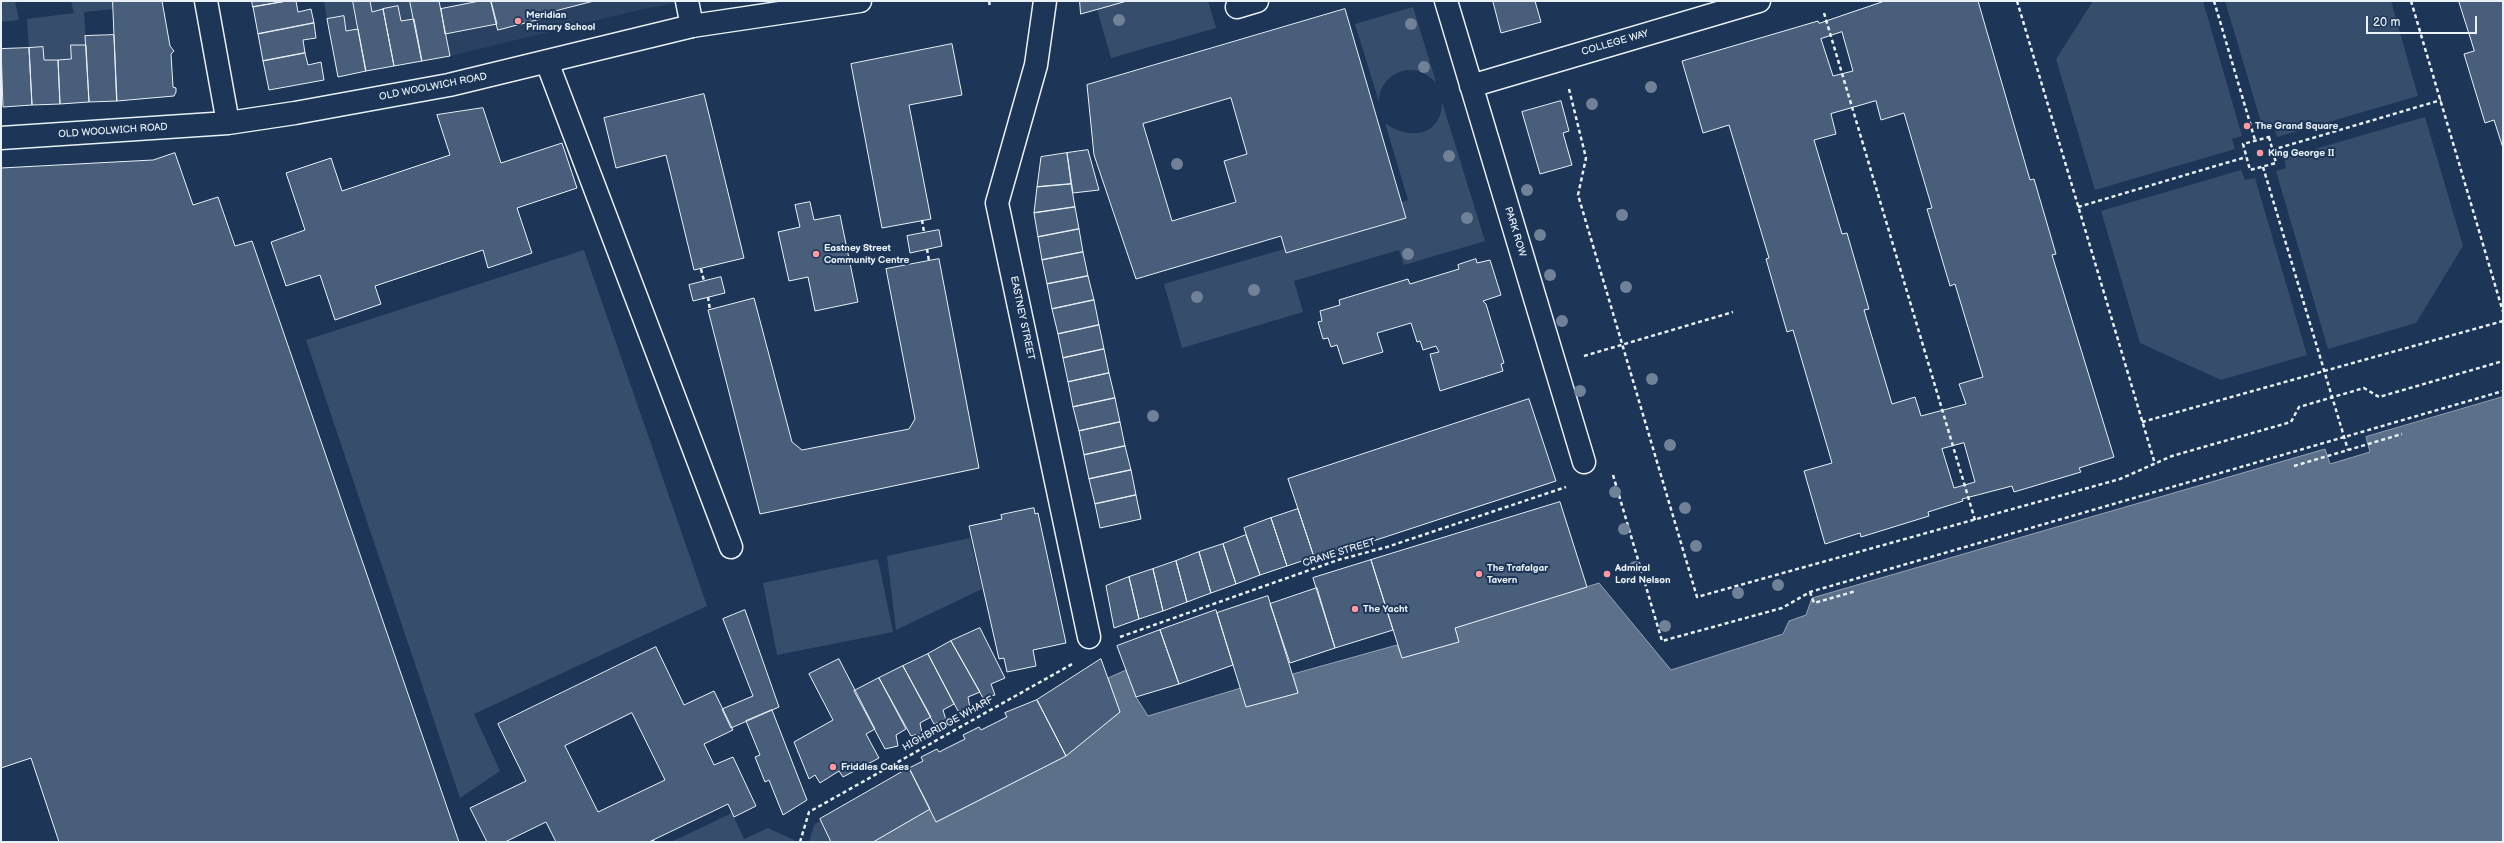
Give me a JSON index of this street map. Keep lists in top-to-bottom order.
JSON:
{
  "streets": {
    "street": [
      "COLLEGE WAY",
      "OLD WOOLWICH ROAD",
      "PARK ROW",
      "EASTNEY STREET"
    ],
    "path": ["CRANE STREET", "HIGHBRIDGE WHARF"]
  },
  "crossings": [
    ["COLLEGE WAY", "PARK ROW"]
  ],
  "places": [
    "Meridian Primary School",
    "The Grand Square",
    "King George II",
    "Eastney Street Community Centre",
    "The Trafalgar Tavern",
    "Admiral Lord Nelson",
    "The Yacht",
    "Friddles Cakes"
  ],
  "scale_bar": "20 m"
}
